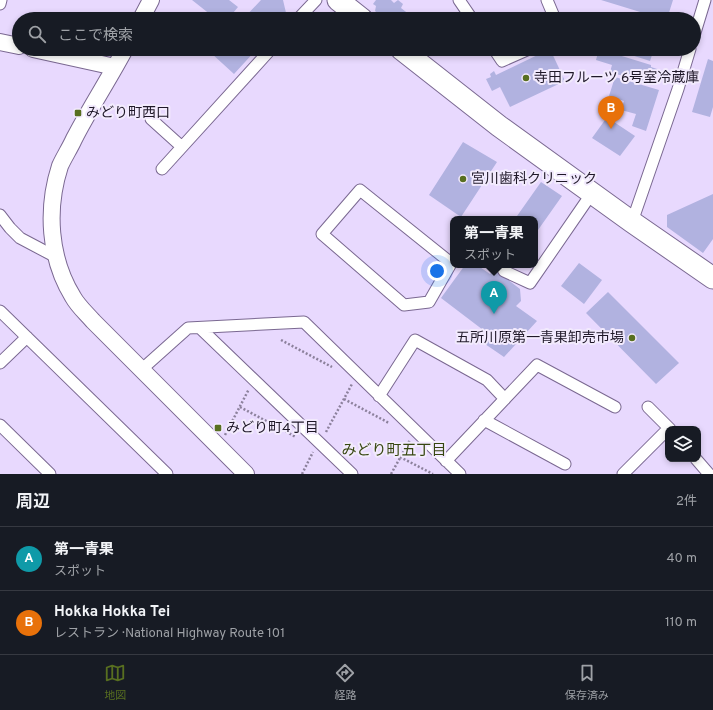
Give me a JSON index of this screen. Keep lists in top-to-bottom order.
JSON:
{
  "districts": ["みどり町五丁目"],
  "places": {
    "other": ["寺田フルーツ 6号室冷蔵庫", "宮川歯科クリニック", "五所川原第一青果卸売市場"],
    "transit": ["みどり町西口", "みどり町4丁目"]
  },
  "page": {
    "search": "ここで検索",
    "pins": ["B", "A"],
    "popup": ["第一青果", "スポット"],
    "heading": ["周辺", "2件"],
    "list": [
      {
        "mark": "A",
        "name": "第一青果",
        "note": "スポット",
        "value": "40 m"
      },
      {
        "mark": "B",
        "name": "Hokka Hokka Tei",
        "note": "レストラン · National Highway Route 101",
        "value": "110 m"
      }
    ],
    "nav": ["地図", "経路", "保存済み"]
  }
}
